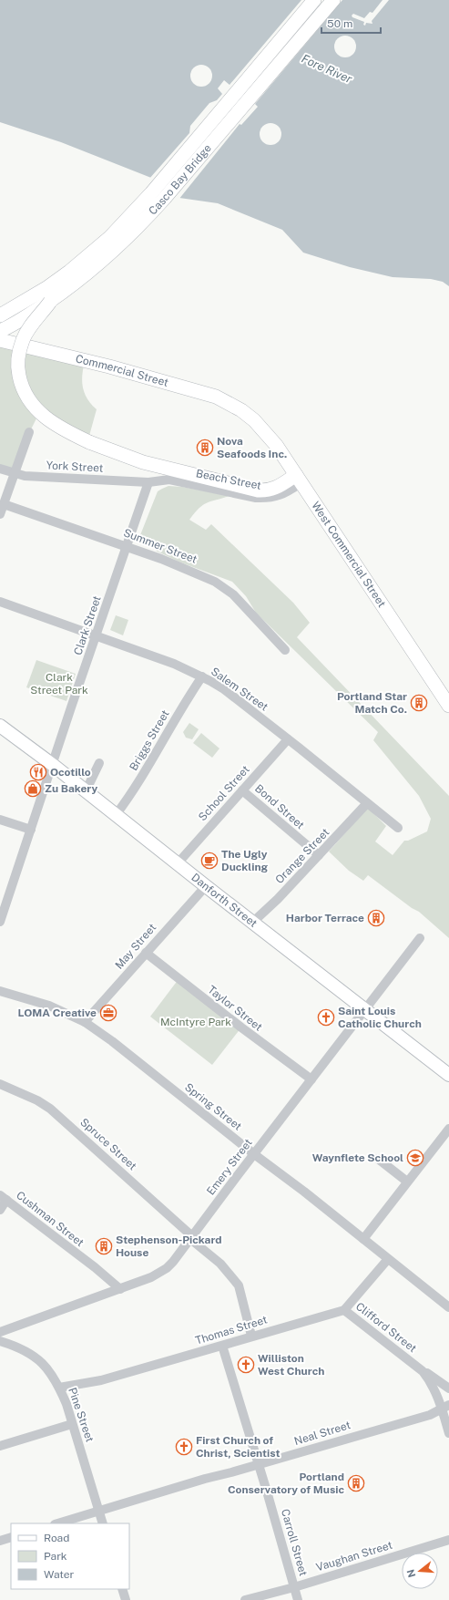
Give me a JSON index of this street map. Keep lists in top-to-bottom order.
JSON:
{
  "streets": {
    "main road": ["Casco Bay Bridge", "Commercial Street", "West Commercial Street"],
    "street": [
      "York Street",
      "Beach Street",
      "Summer Street",
      "Clark Street",
      "Salem Street",
      "Briggs Street",
      "School Street",
      "Bond Street",
      "Orange Street",
      "Danforth Street",
      "May Street",
      "Taylor Street",
      "Spring Street",
      "Spruce Street",
      "Emery Street",
      "Cushman Street",
      "Clifford Street",
      "Thomas Street",
      "Pine Street",
      "Neal Street",
      "Carroll Street",
      "Vaughan Street"
    ]
  },
  "crossings": [
    ["Commercial Street", "West Commercial Street"],
    ["York Street", "Beach Street"],
    ["York Street", "Clark Street"],
    ["Beach Street", "West Commercial Street"],
    ["Beach Street", "Clark Street"],
    ["Summer Street", "Clark Street"],
    ["Clark Street", "Salem Street"],
    ["Clark Street", "Danforth Street"],
    ["Salem Street", "Briggs Street"],
    ["Salem Street", "School Street"],
    ["Salem Street", "Orange Street"],
    ["Briggs Street", "Danforth Street"],
    ["School Street", "Bond Street"],
    ["School Street", "Danforth Street"],
    ["Bond Street", "Orange Street"],
    ["Orange Street", "Danforth Street"],
    ["Danforth Street", "May Street"],
    ["Danforth Street", "Emery Street"],
    ["May Street", "Taylor Street"],
    ["May Street", "Spring Street"],
    ["Taylor Street", "Emery Street"],
    ["Spring Street", "Emery Street"],
    ["Spruce Street", "Emery Street"],
    ["Spruce Street", "Thomas Street"],
    ["Emery Street", "Cushman Street"],
    ["Clifford Street", "Thomas Street"],
    ["Clifford Street", "Neal Street"],
    ["Thomas Street", "Pine Street"],
    ["Thomas Street", "Carroll Street"],
    ["Pine Street", "Neal Street"],
    ["Neal Street", "Carroll Street"],
    ["Carroll Street", "Vaughan Street"]
  ],
  "water": ["Fore River"],
  "parks": ["Clark Street Park", "McIntyre Park"],
  "places": {
    "building": [
      "Nova Seafoods Inc.",
      "Portland Star Match Co.",
      "Harbor Terrace",
      "Stephenson-Pickard House",
      "Portland Conservatory of Music"
    ],
    "restaurant": ["Ocotillo"],
    "shop": ["Zu Bakery"],
    "cafe": ["The Ugly Duckling"],
    "office": ["LOMA Creative"],
    "church": ["Saint Louis Catholic Church", "Williston West Church", "First Church of Christ, Scientist"],
    "school or university": ["Waynflete School"]
  },
  "legend": ["Road", "Park", "Water"],
  "scale_bar": "50 m",
  "north": "left"
}
